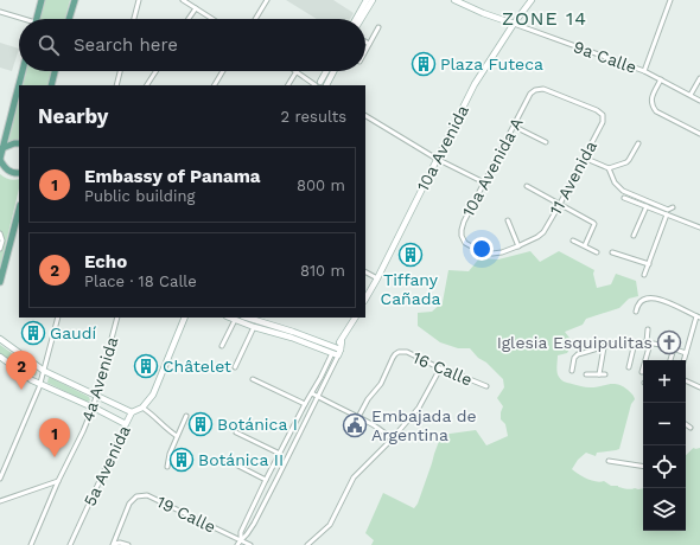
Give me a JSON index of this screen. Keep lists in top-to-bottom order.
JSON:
{
  "streets": {
    "street": [
      "9a Calle",
      "10a Avenida",
      "10a Avenida A",
      "11 Avenida",
      "16 Calle",
      "4a Avenida",
      "5a Avenida",
      "19 Calle"
    ]
  },
  "crossings": [
    ["9a Calle", "10a Avenida"],
    ["10a Avenida A", "11 Avenida"]
  ],
  "districts": ["ZONE 14"],
  "places": {
    "building": [
      "Plaza Futeca",
      "Tiffany Cañada",
      "Gaudí",
      "Châtelet",
      "Botánica I",
      "Botánica II"
    ],
    "church": ["Iglesia Esquipulitas"],
    "public building": ["Embajada de Argentina"]
  },
  "page": {
    "search": "Search here",
    "heading": ["Nearby", "2 results"],
    "list": [
      {
        "mark": "1",
        "name": "Embassy of Panama",
        "note": "Public building",
        "value": "800 m"
      },
      {
        "mark": "2",
        "name": "Echo",
        "note": "Place · 18 Calle",
        "value": "810 m"
      }
    ],
    "pins": ["2", "1"],
    "map_buttons": ["+", "−"]
  }
}
